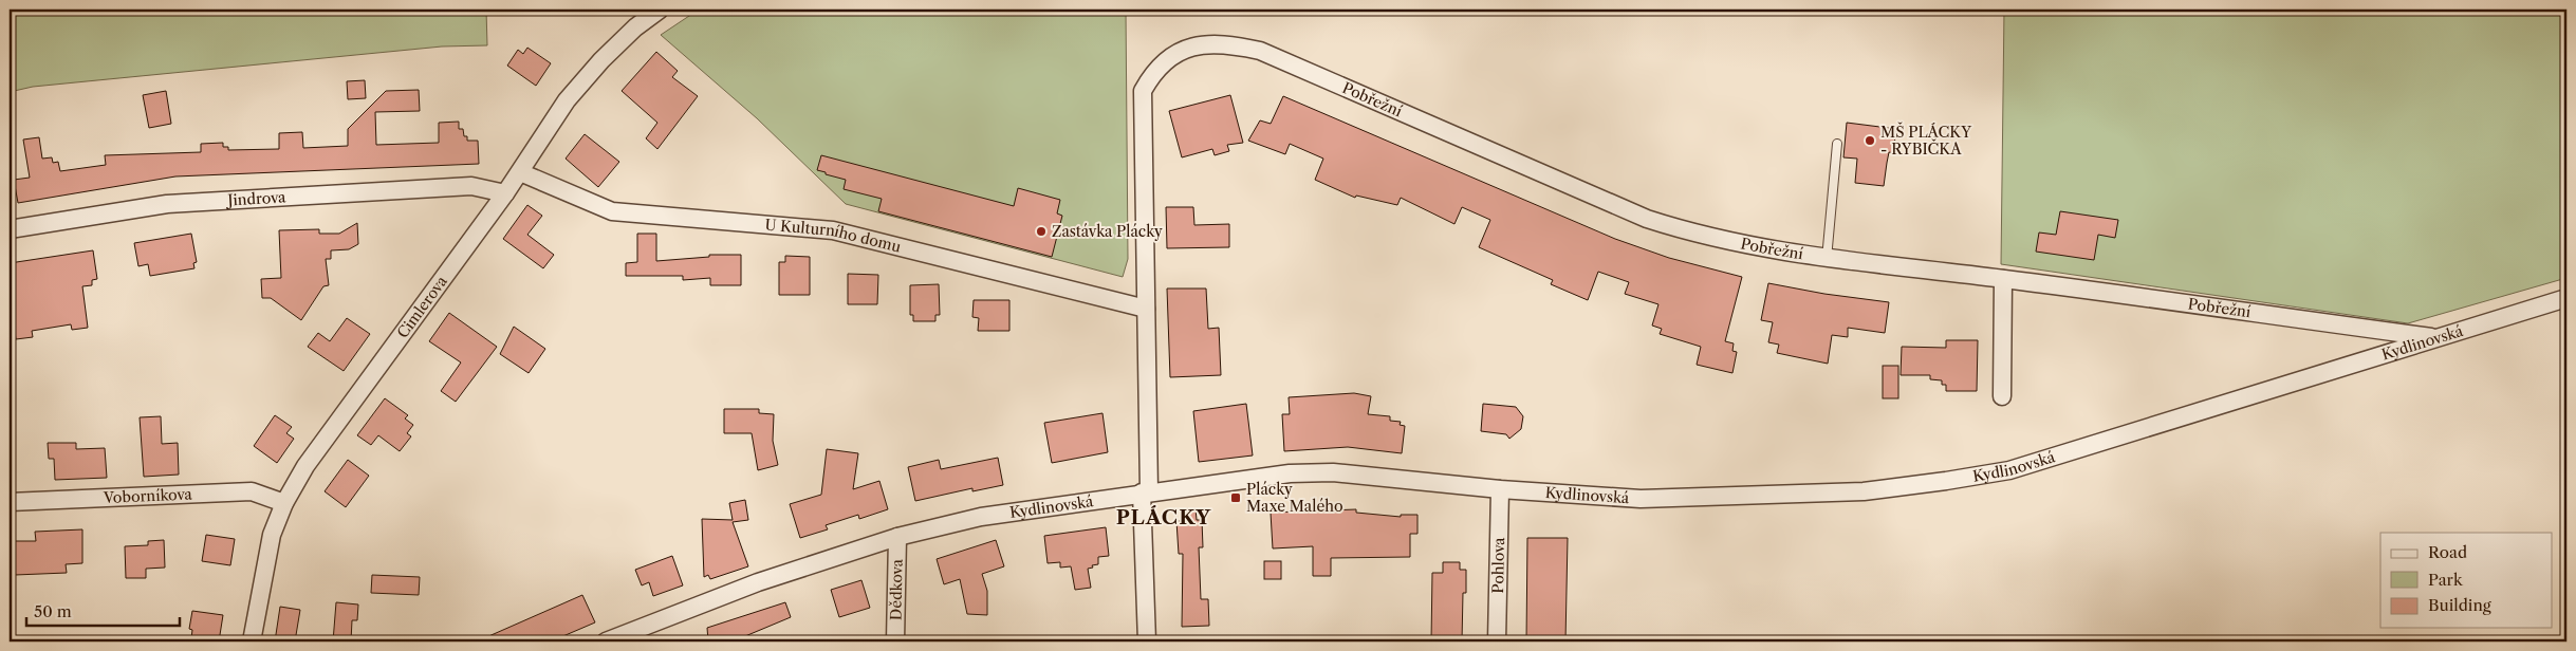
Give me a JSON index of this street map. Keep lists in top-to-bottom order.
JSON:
{
  "streets": {
    "street": [
      "Pobřežní",
      "Jindrova",
      "U Kulturního domu",
      "Cimlerova",
      "Kydlinovská",
      "Voborníkova",
      "Pohlova",
      "Dědkova"
    ]
  },
  "crossings": [
    ["Pobřežní", "U Kulturního domu"],
    ["Pobřežní", "Kydlinovská"],
    ["Jindrova", "Cimlerova"],
    ["U Kulturního domu", "Cimlerova"],
    ["Cimlerova", "Voborníkova"],
    ["Kydlinovská", "Pohlova"],
    ["Kydlinovská", "Dědkova"]
  ],
  "districts": ["PLÁCKY"],
  "places": {
    "other": ["MŠ PLÁCKY - RYBIČKA", "Zastávka Plácky"],
    "transit": ["Plácky Maxe Malého"]
  },
  "legend": ["Road", "Park", "Building"],
  "scale_bar": "50 m"
}
